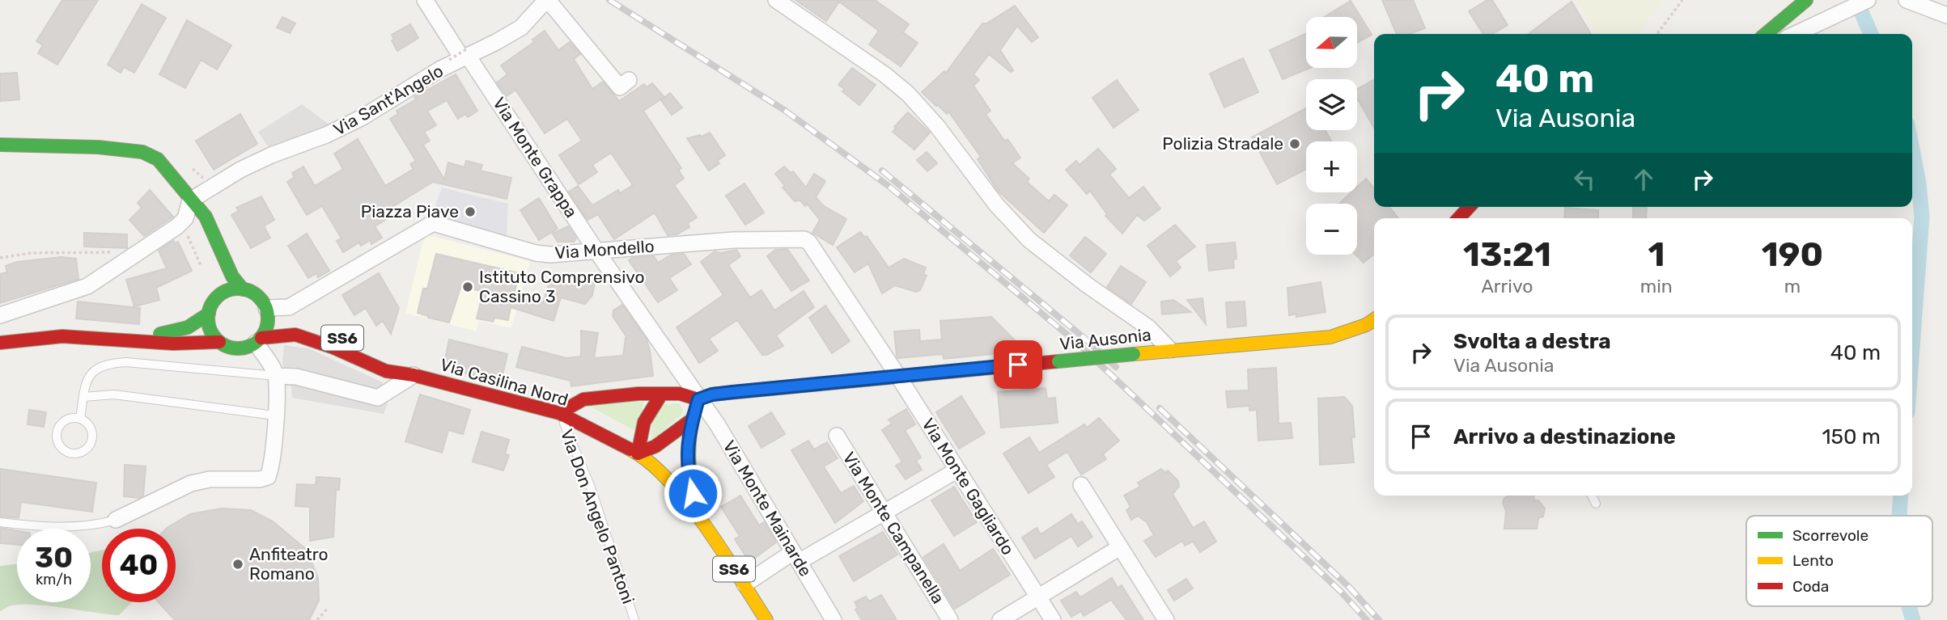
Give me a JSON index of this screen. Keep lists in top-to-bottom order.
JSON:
{
  "streets": {
    "street": [
      "Via Sant'Angelo",
      "Via Monte Grappa",
      "Via Mondello",
      "SS6",
      "Via Ausonia",
      "Via Casilina Nord",
      "Via Monte Gagliardo",
      "Via Monte Mainarde",
      "Via Monte Campanella"
    ],
    "lane": ["Via Don Angelo Pantoni"]
  },
  "crossings": [
    ["Via Sant'Angelo", "Via Monte Grappa"],
    ["Via Monte Grappa", "Via Mondello"],
    ["Via Monte Grappa", "Via Ausonia"],
    ["Via Monte Grappa", "Via Monte Mainarde"],
    ["Via Mondello", "Via Ausonia"],
    ["Via Mondello", "Via Casilina Nord"],
    ["Via Mondello", "Via Monte Gagliardo"],
    ["Via Ausonia", "Via Casilina Nord"],
    ["Via Ausonia", "Via Monte Gagliardo"],
    ["Via Ausonia", "Via Monte Mainarde"],
    ["Via Ausonia", "Via Don Angelo Pantoni"],
    ["Via Casilina Nord", "Via Don Angelo Pantoni"]
  ],
  "places": [
    "Polizia Stradale",
    "Piazza Piave",
    "Istituto Comprensivo Cassino 3",
    "Anfiteatro Romano"
  ],
  "legend": ["Scorrevole", "Lento", "Coda"],
  "north": "left",
  "page": {
    "map_buttons": ["+", "−"],
    "turn": ["40 m", "Via Ausonia"],
    "eta": [
      "13:21",
      "Arrivo",
      "1",
      "min",
      "190",
      "m"
    ],
    "list": [
      {
        "name": "Svolta a destra",
        "note": "Via Ausonia",
        "value": "40 m"
      },
      {
        "name": "Arrivo a destinazione",
        "value": "150 m"
      }
    ],
    "speed": "30 km/h",
    "limit": "40"
  }
}
